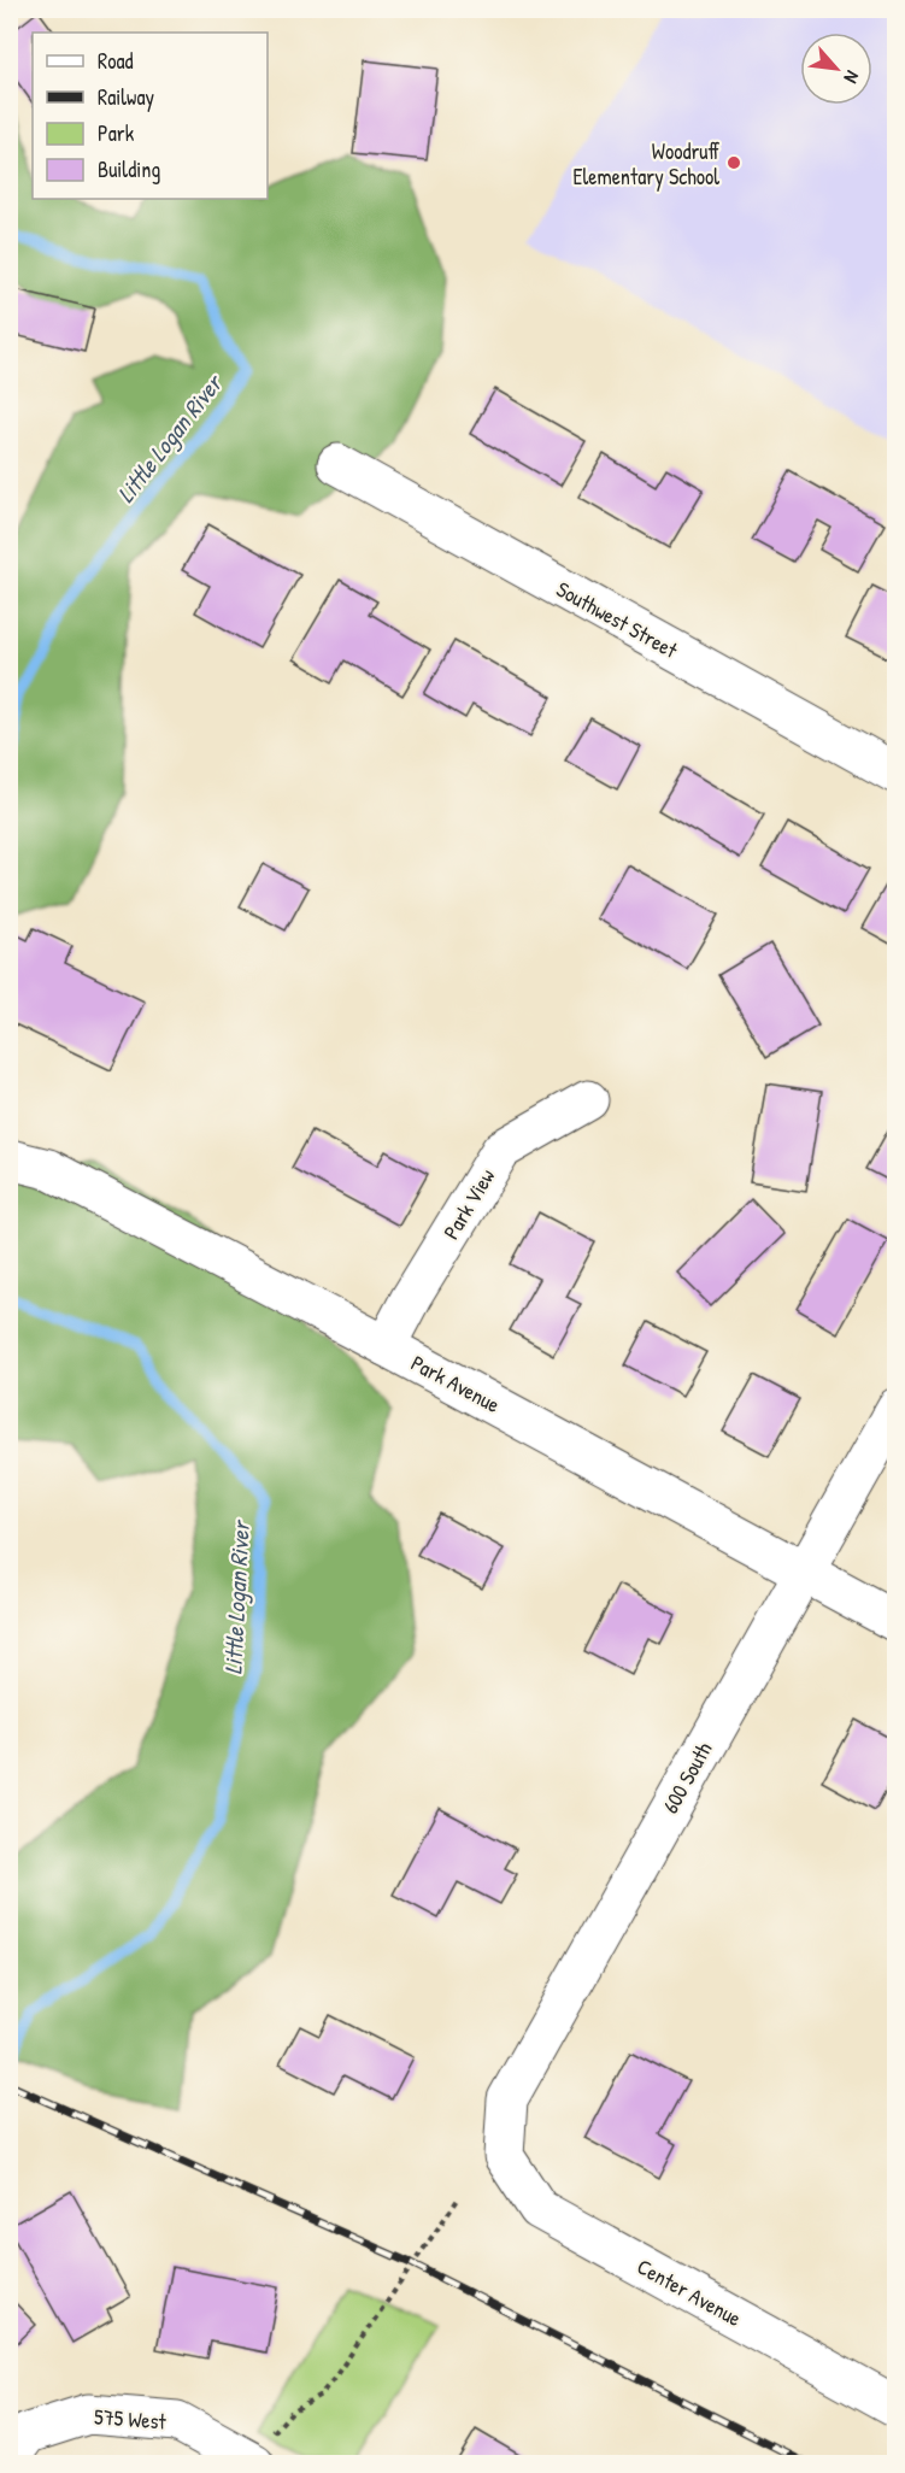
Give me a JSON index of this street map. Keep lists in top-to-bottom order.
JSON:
{
  "streets": {
    "street": [
      "Southwest Street",
      "Park View",
      "Park Avenue",
      "600 South",
      "Center Avenue",
      "575 West"
    ]
  },
  "crossings": [
    ["Park View", "Park Avenue"],
    ["Park Avenue", "600 South"],
    ["600 South", "Center Avenue"]
  ],
  "water": ["Little Logan River"],
  "places": ["Woodruff Elementary School"],
  "legend": [
    "Road",
    "Railway",
    "Park",
    "Building"
  ],
  "north": "bottom right"
}
